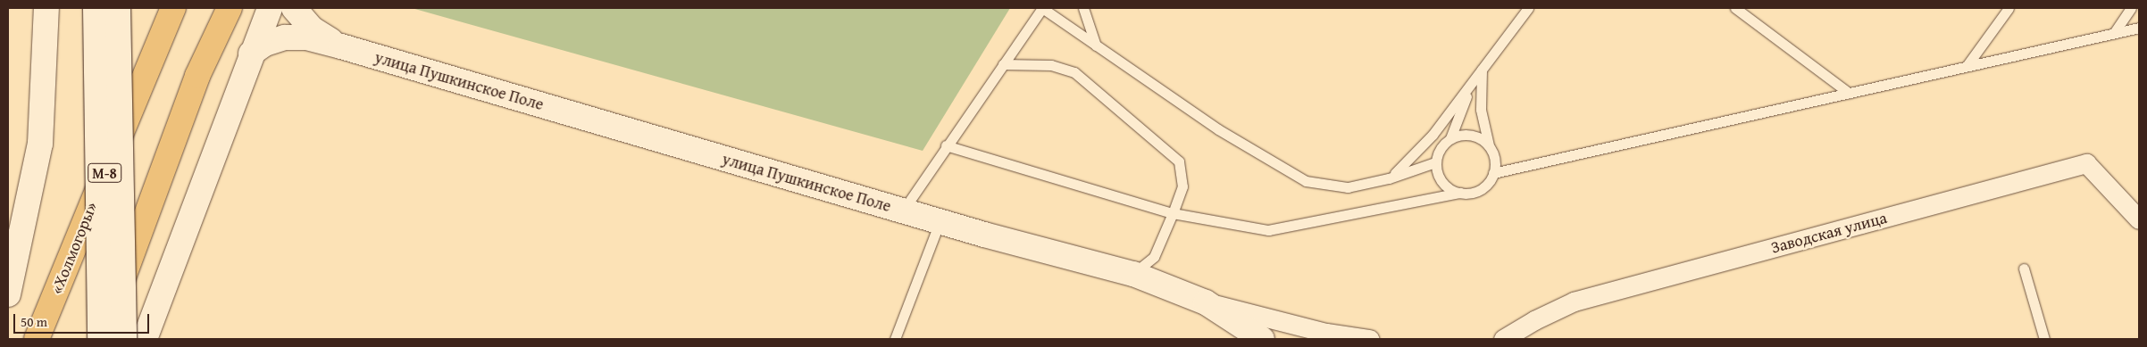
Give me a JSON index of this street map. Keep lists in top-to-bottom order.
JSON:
{
  "streets": {
    "highway": ["М-8", "«Холмогоры»"],
    "main road": ["улица Пушкинское Поле"],
    "street": ["Заводская улица"]
  },
  "scale_bar": "50 m"
}
